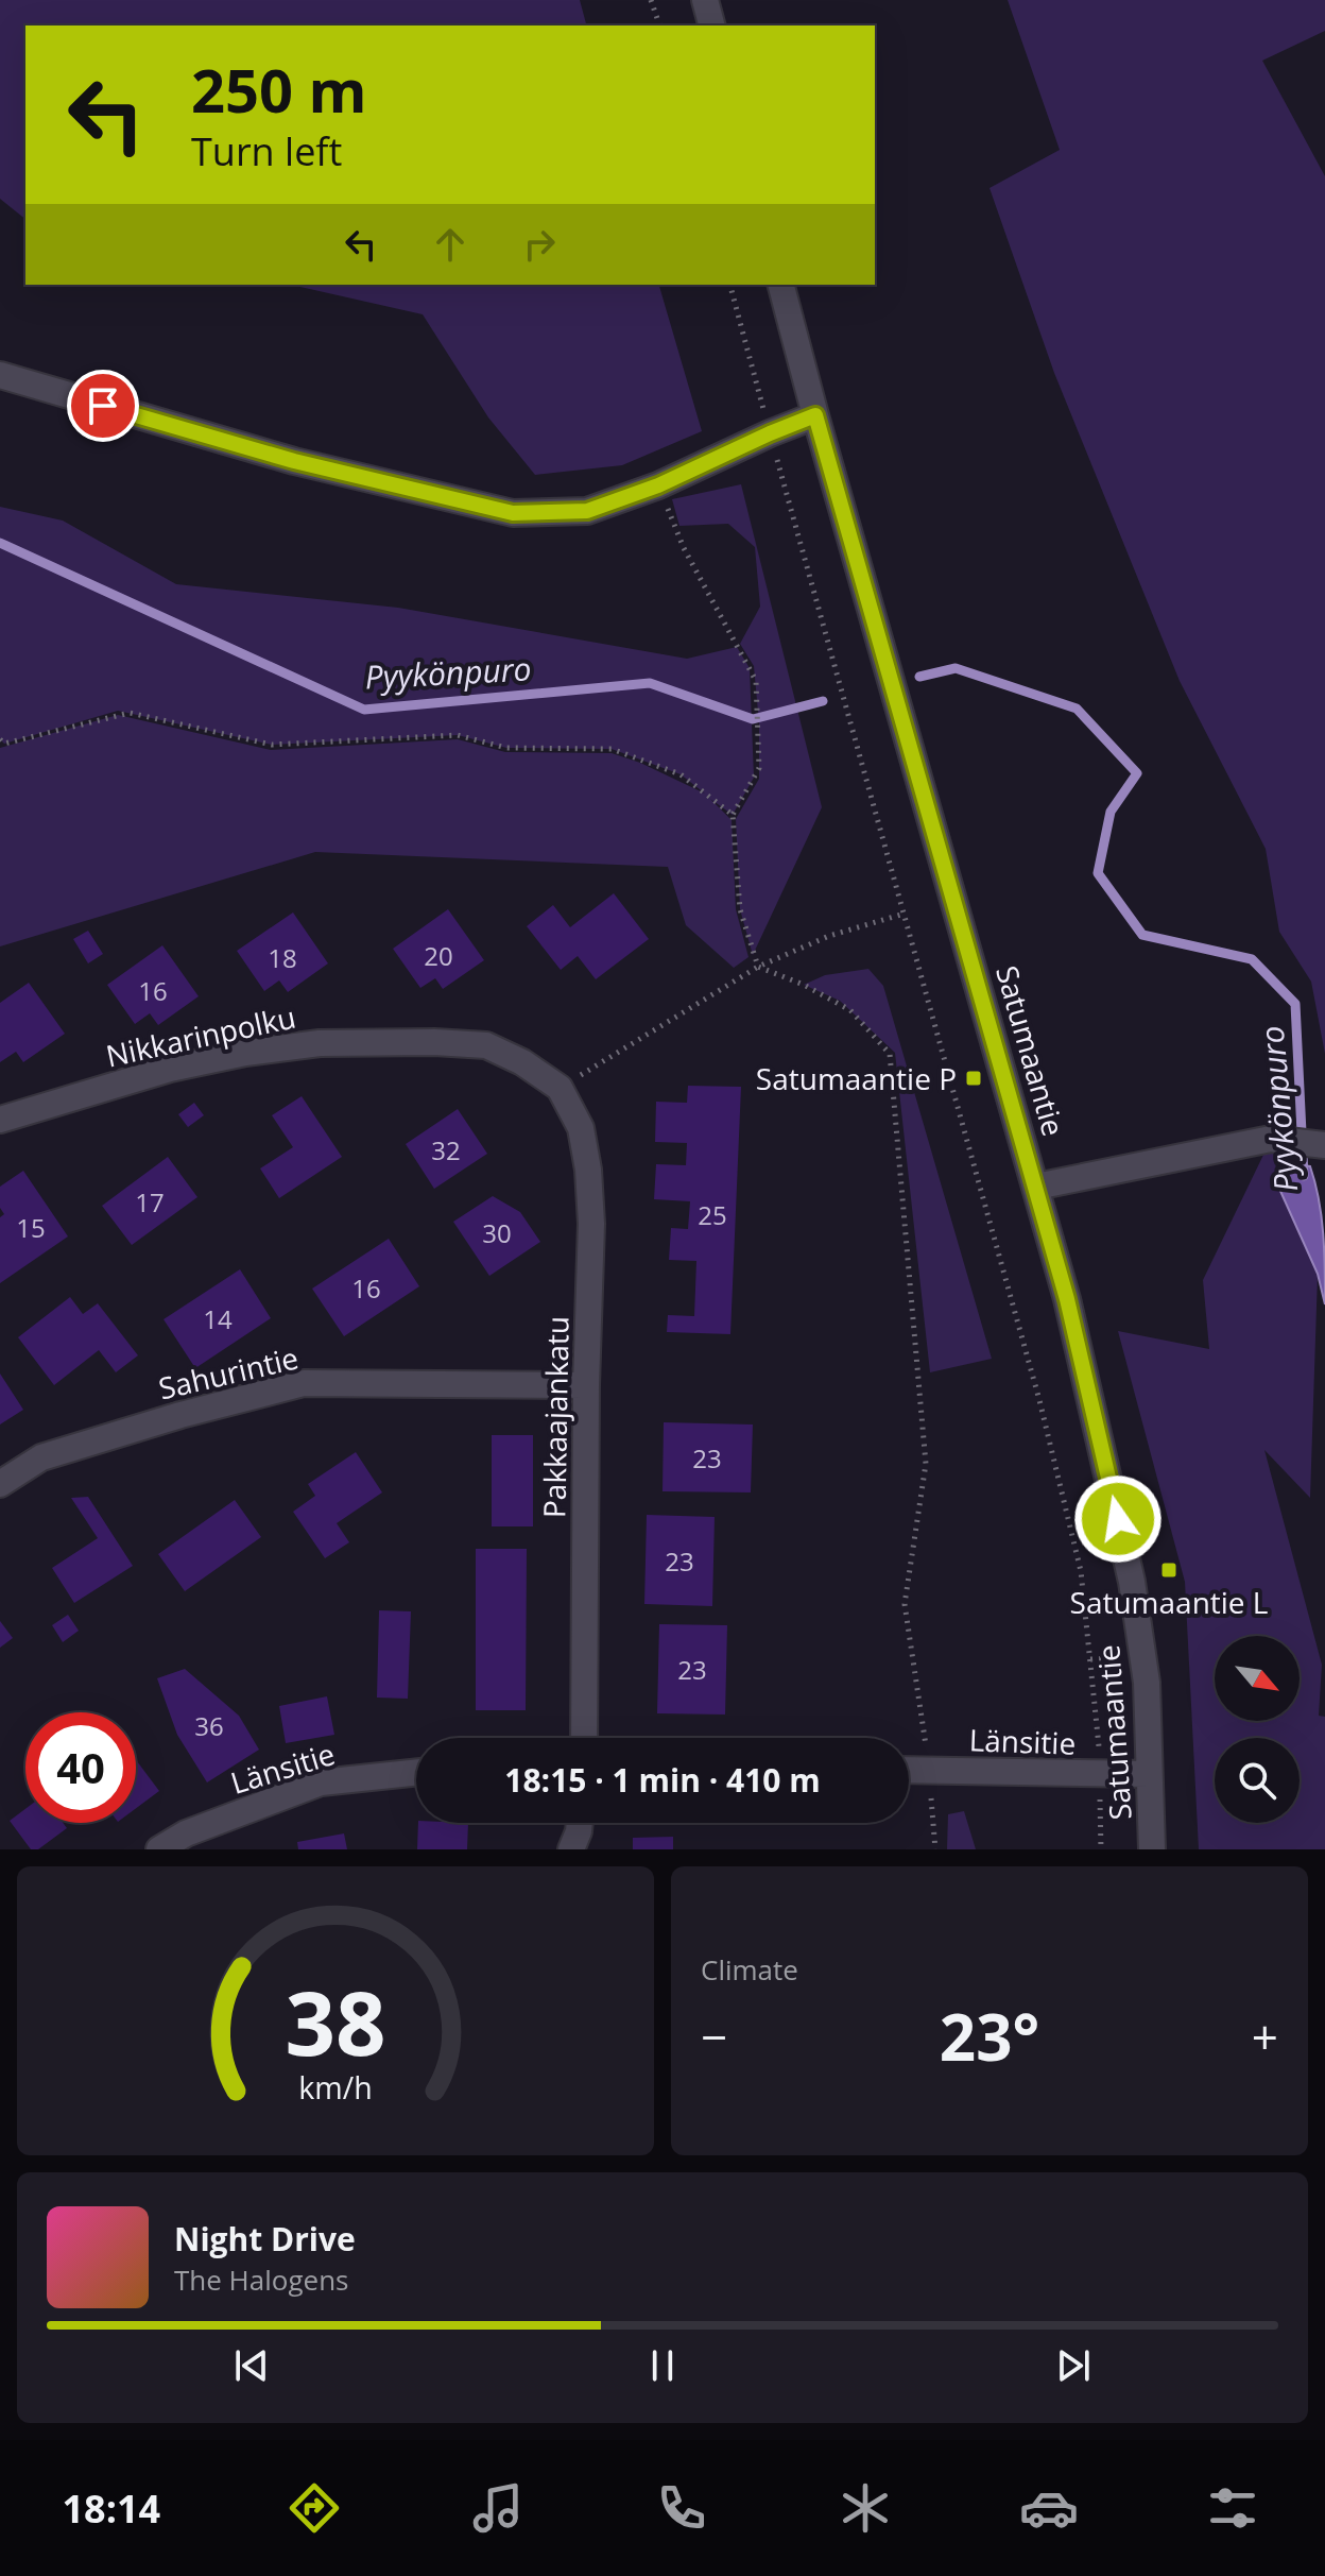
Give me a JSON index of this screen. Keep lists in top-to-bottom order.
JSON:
{
  "streets": {
    "street": [
      "Nikkarinpolku",
      "Satumaantie",
      "Sahurintie",
      "Pakkaajankatu",
      "Länsitie"
    ]
  },
  "crossings": [
    ["Nikkarinpolku", "Pakkaajankatu"],
    ["Satumaantie", "Länsitie"],
    ["Sahurintie", "Pakkaajankatu"]
  ],
  "water": ["Pyykönpuro"],
  "places": {
    "transit": ["Satumaantie P", "Satumaantie L"]
  },
  "house_numbers": [
    "20",
    "18",
    "16",
    "32",
    "17",
    "25",
    "15",
    "30",
    "16",
    "14",
    "23",
    "23",
    "23",
    "36"
  ],
  "north": "bottom right",
  "page": {
    "turn": ["250 m", "Turn left"],
    "limit": "40",
    "trip": "18:15 · 1 min · 410 m",
    "tile": "Climate",
    "heat": ["−", "23°", "+"],
    "song": ["Night Drive", "The Halogens"],
    "tabs": "18:14",
    "gauge": ["38", "km/h"]
  }
}
